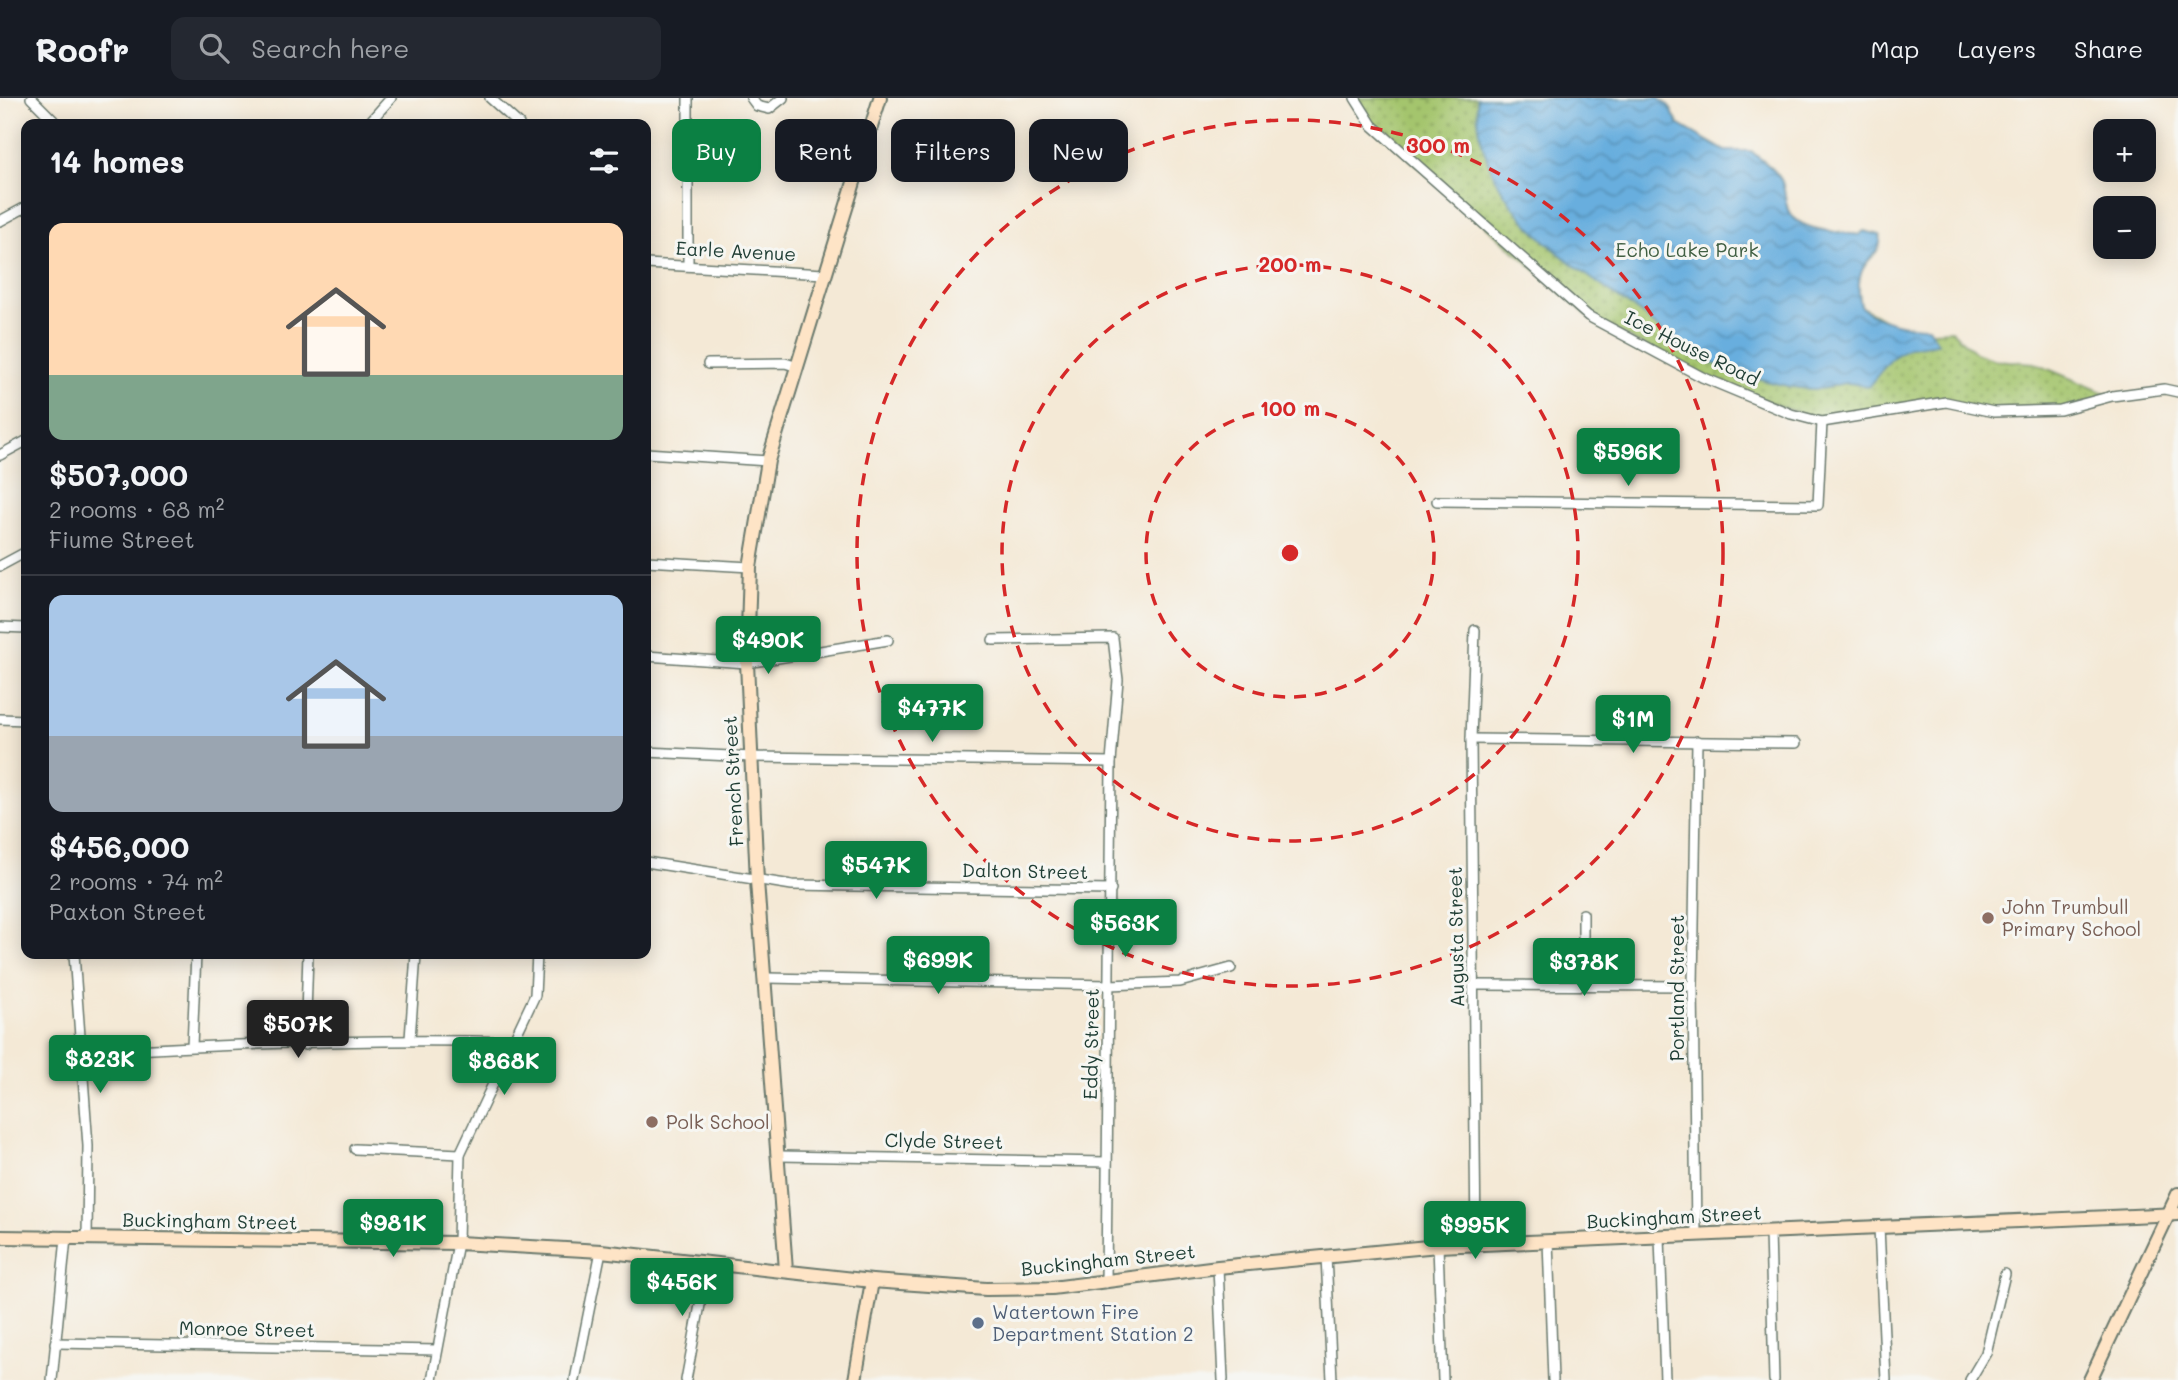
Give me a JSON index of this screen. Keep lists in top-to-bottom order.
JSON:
{
  "streets": {
    "main road": ["French Street", "Buckingham Street"],
    "street": [
      "Earle Avenue",
      "Ice House Road",
      "Dalton Street",
      "Augusta Street",
      "Portland Street",
      "Eddy Street",
      "Clyde Street",
      "Monroe Street"
    ]
  },
  "crossings": [
    ["Earle Avenue", "French Street"],
    ["French Street", "Dalton Street"],
    ["French Street", "Clyde Street"],
    ["French Street", "Buckingham Street"],
    ["Dalton Street", "Eddy Street"],
    ["Augusta Street", "Buckingham Street"],
    ["Portland Street", "Buckingham Street"],
    ["Eddy Street", "Clyde Street"],
    ["Eddy Street", "Buckingham Street"]
  ],
  "parks": ["Echo Lake Park"],
  "places": ["John Trumbull Primary School", "Polk School", "Watertown Fire Department Station 2"],
  "page": {
    "header": "Roofr",
    "search": "Search here",
    "nav": ["Map", "Layers", "Share"],
    "map_buttons": ["+", "−"],
    "chip": [
      "Buy",
      "Rent",
      "Filters",
      "New"
    ],
    "heading": "14 homes",
    "list": [
      {
        "name": "$507,000",
        "note": "2 rooms · 68 m² · Fiume Street"
      },
      {
        "name": "$456,000",
        "note": "2 rooms · 74 m² · Paxton Street"
      }
    ],
    "price": [
      "$596K",
      "$490K",
      "$477K",
      "$1M",
      "$547K",
      "$563K",
      "$699K",
      "$378K",
      "$507K",
      "$823K",
      "$868K",
      "$981K",
      "$995K",
      "$456K"
    ]
  },
  "rings": ["300 m", "200 m", "100 m"]
}
